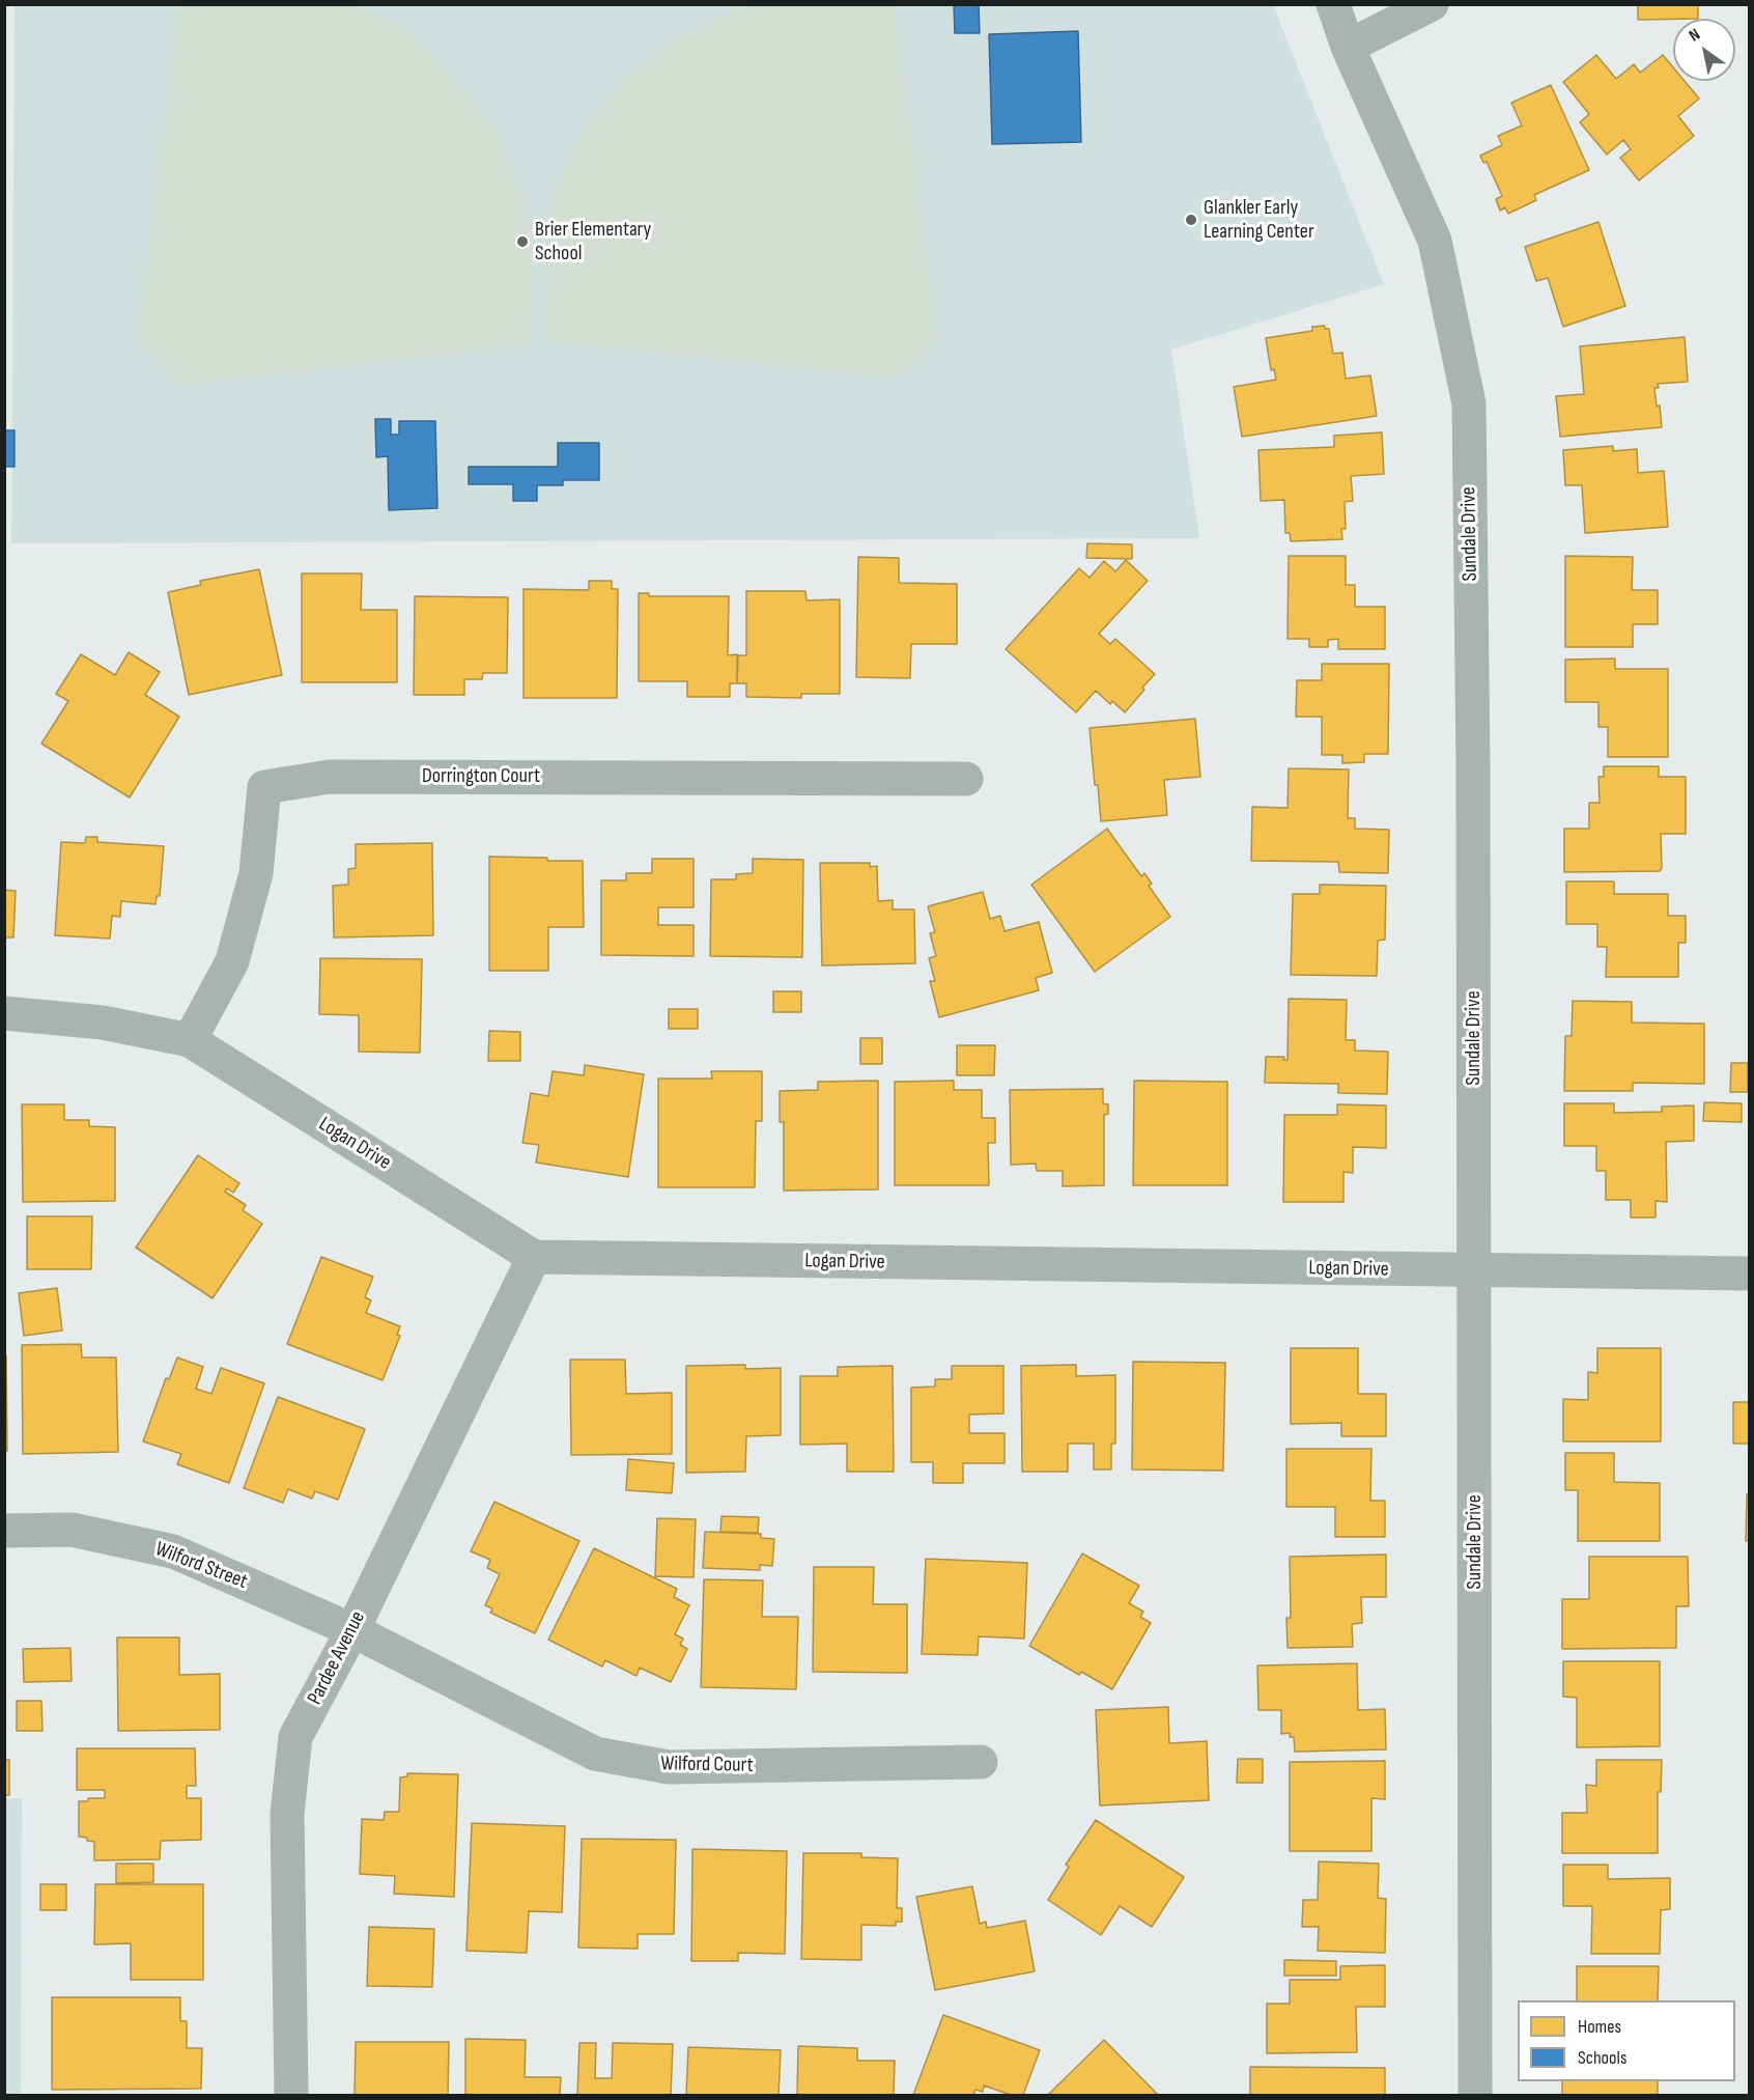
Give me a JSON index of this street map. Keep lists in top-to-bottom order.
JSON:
{
  "streets": {
    "street": [
      "Sundale Drive",
      "Dorrington Court",
      "Logan Drive",
      "Wilford Street",
      "Pardee Avenue",
      "Wilford Court"
    ]
  },
  "crossings": [
    ["Sundale Drive", "Logan Drive"],
    ["Dorrington Court", "Logan Drive"],
    ["Logan Drive", "Pardee Avenue"],
    ["Wilford Street", "Pardee Avenue"],
    ["Wilford Street", "Wilford Court"],
    ["Pardee Avenue", "Wilford Court"]
  ],
  "places": ["Glankler Early Learning Center", "Brier Elementary School"],
  "legend": ["Homes", "Schools"],
  "north": "top left"
}
